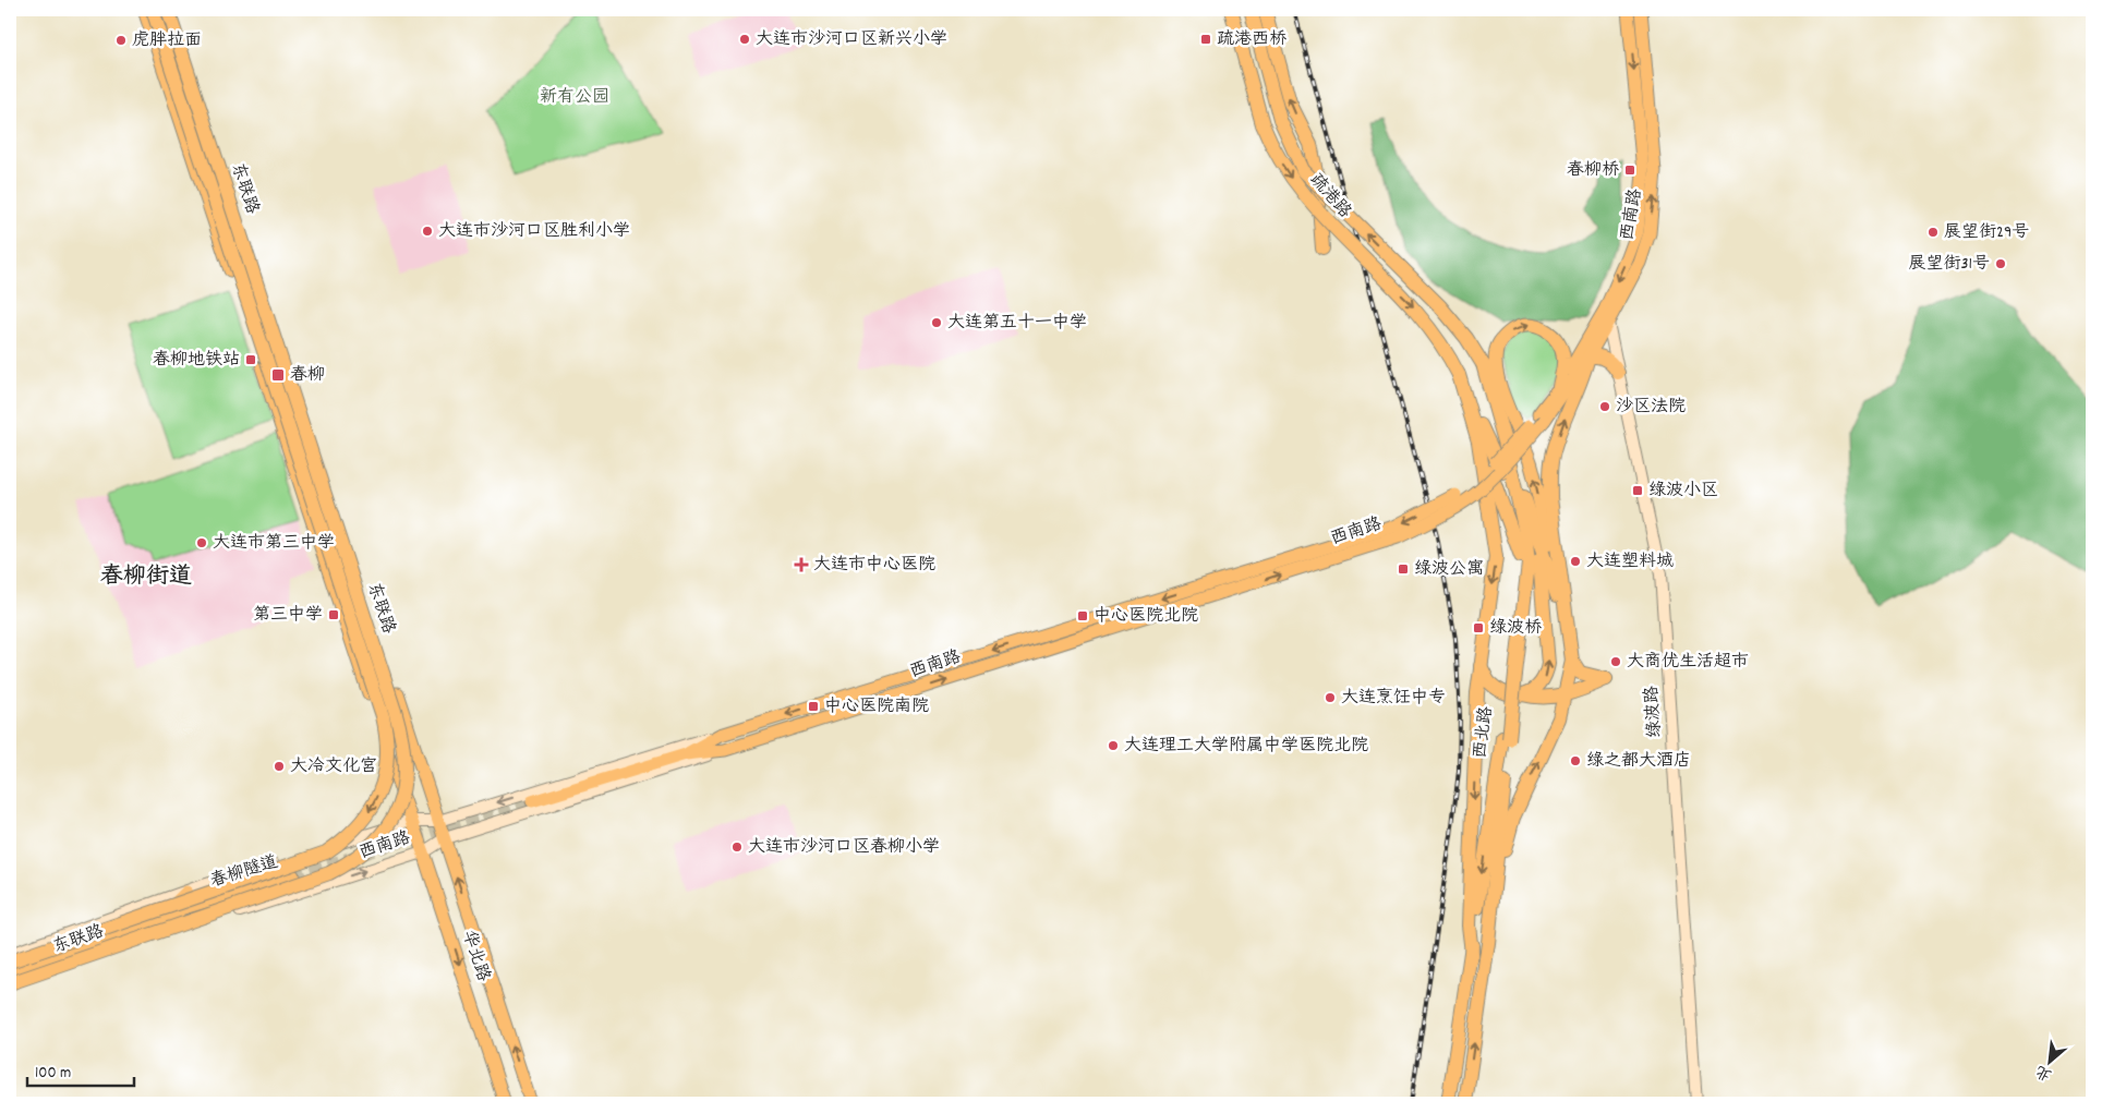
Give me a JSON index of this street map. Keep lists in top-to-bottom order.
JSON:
{
  "streets": {
    "highway": ["东联路", "疏港路", "西北路"],
    "main road": [
      "西南路",
      "绿波路",
      "春柳隧道",
      "华北路"
    ]
  },
  "crossings": [
    ["疏港路", "西北路"],
    ["西南路", "绿波路"],
    ["西南路", "华北路"]
  ],
  "districts": ["春柳街道"],
  "parks": ["新有公园"],
  "places": {
    "other": [
      "大连市沙河口区新兴小学",
      "虎胖拉面",
      "大连市沙河口区胜利小学",
      "展望街29号",
      "展望街31号",
      "大连第五十一中学",
      "沙区法院",
      "大连市第三中学",
      "大连塑料城",
      "大商优生活超市",
      "大连烹饪中专",
      "大连理工大学附属中学医院北院",
      "绿之都大酒店",
      "大冷文化宫",
      "大连市沙河口区春柳小学"
    ],
    "transit": [
      "疏港西桥",
      "春柳桥",
      "春柳地铁站",
      "春柳",
      "绿波小区",
      "绿波公寓",
      "第三中学",
      "中心医院北院",
      "绿波桥",
      "中心医院南院"
    ],
    "health": ["大连市中心医院"]
  },
  "scale_bar": "100 m",
  "north": "bottom left"
}
